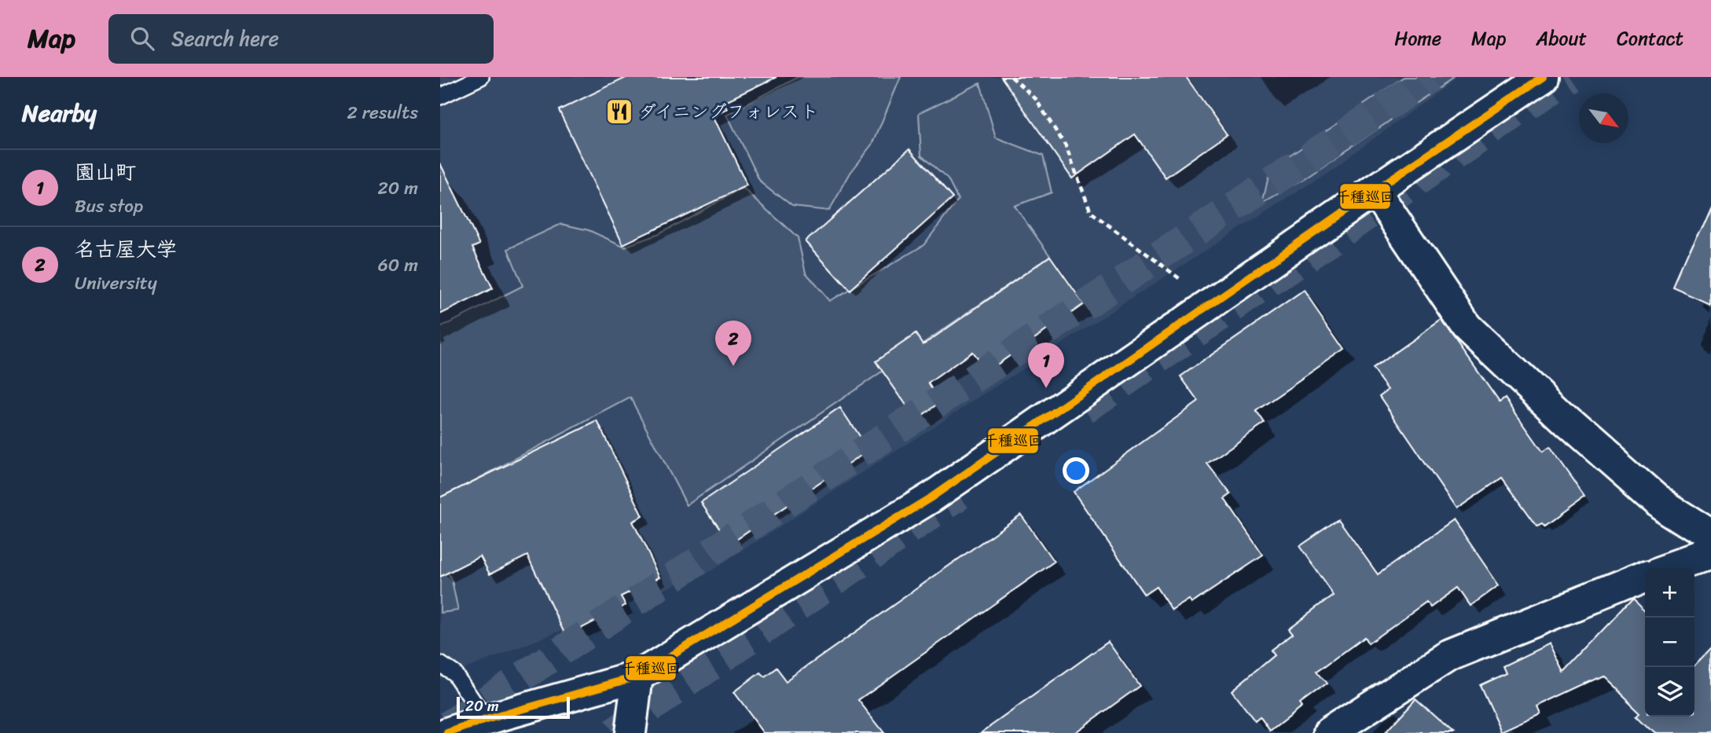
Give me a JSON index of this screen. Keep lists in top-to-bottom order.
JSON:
{
  "places": {
    "restaurant": ["ダイニングフォレスト"]
  },
  "lines": ["transit line 千種巡回"],
  "scale_bar": "20 m",
  "north": "bottom right",
  "page": {
    "header": "Map",
    "search": "Search here",
    "nav": [
      "Home",
      "Map",
      "About",
      "Contact"
    ],
    "heading": ["Nearby", "2 results"],
    "list": [
      {
        "mark": "1",
        "name": "園山町",
        "note": "Bus stop",
        "value": "20 m"
      },
      {
        "mark": "2",
        "name": "名古屋大学",
        "note": "University",
        "value": "60 m"
      }
    ],
    "pins": ["2", "1"],
    "map_buttons": ["+", "−"],
    "scale": "20 m"
  }
}
